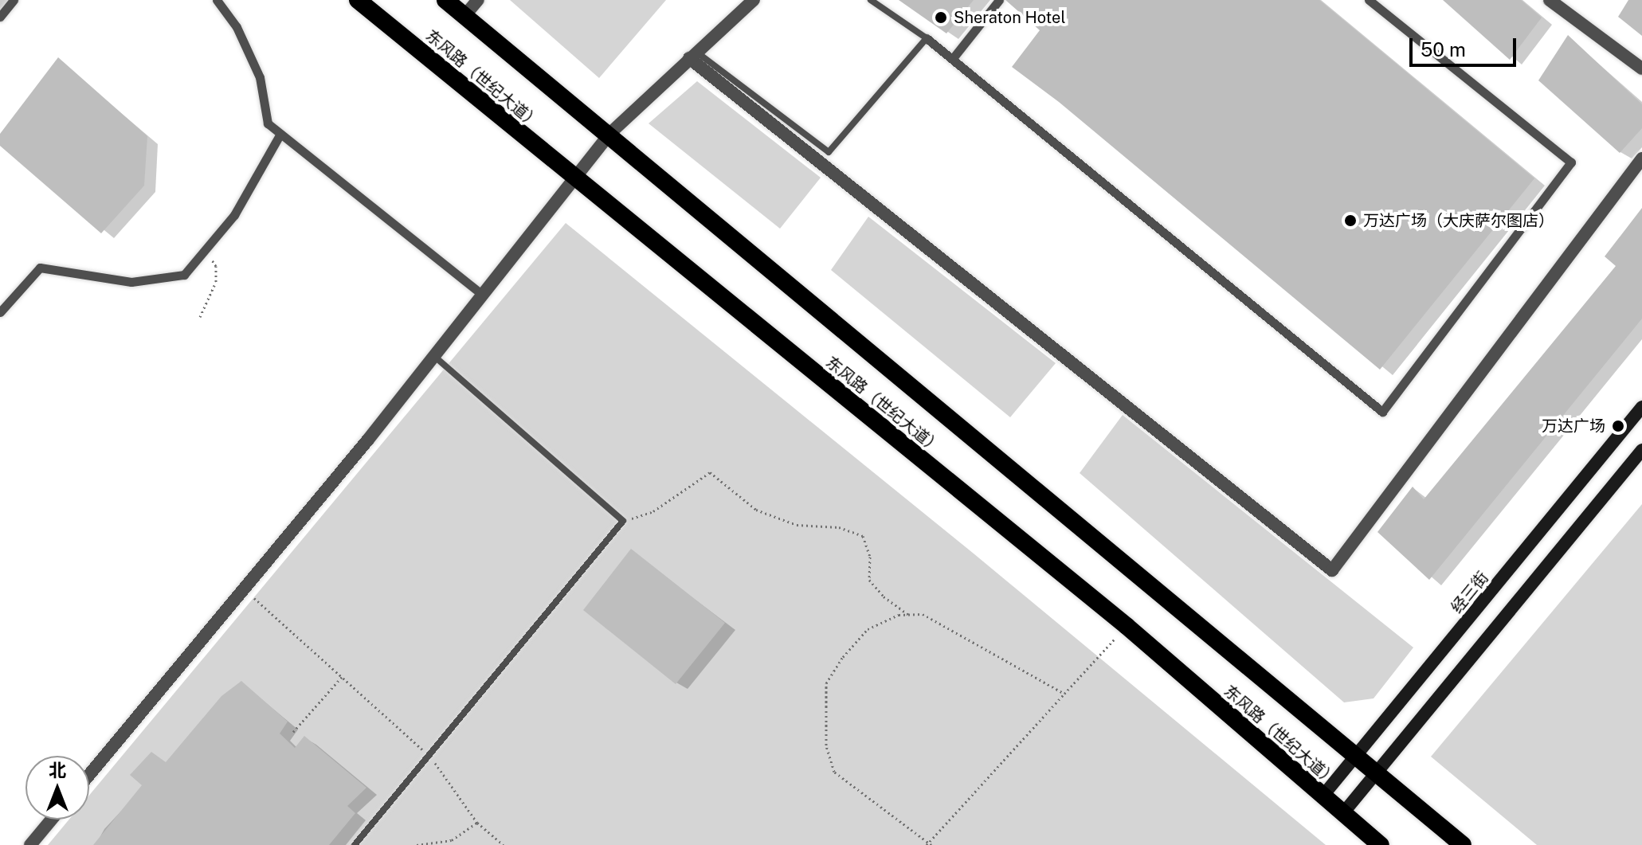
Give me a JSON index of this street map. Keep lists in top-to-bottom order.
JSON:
{
  "streets": {
    "highway": ["东风路（世纪大道）"],
    "main road": ["经三街"]
  },
  "crossings": [
    ["东风路（世纪大道）", "经三街"]
  ],
  "places": ["Sheraton Hotel", "万达广场（大庆萨尔图店）", "万达广场"],
  "scale_bar": "50 m",
  "north": "top"
}
